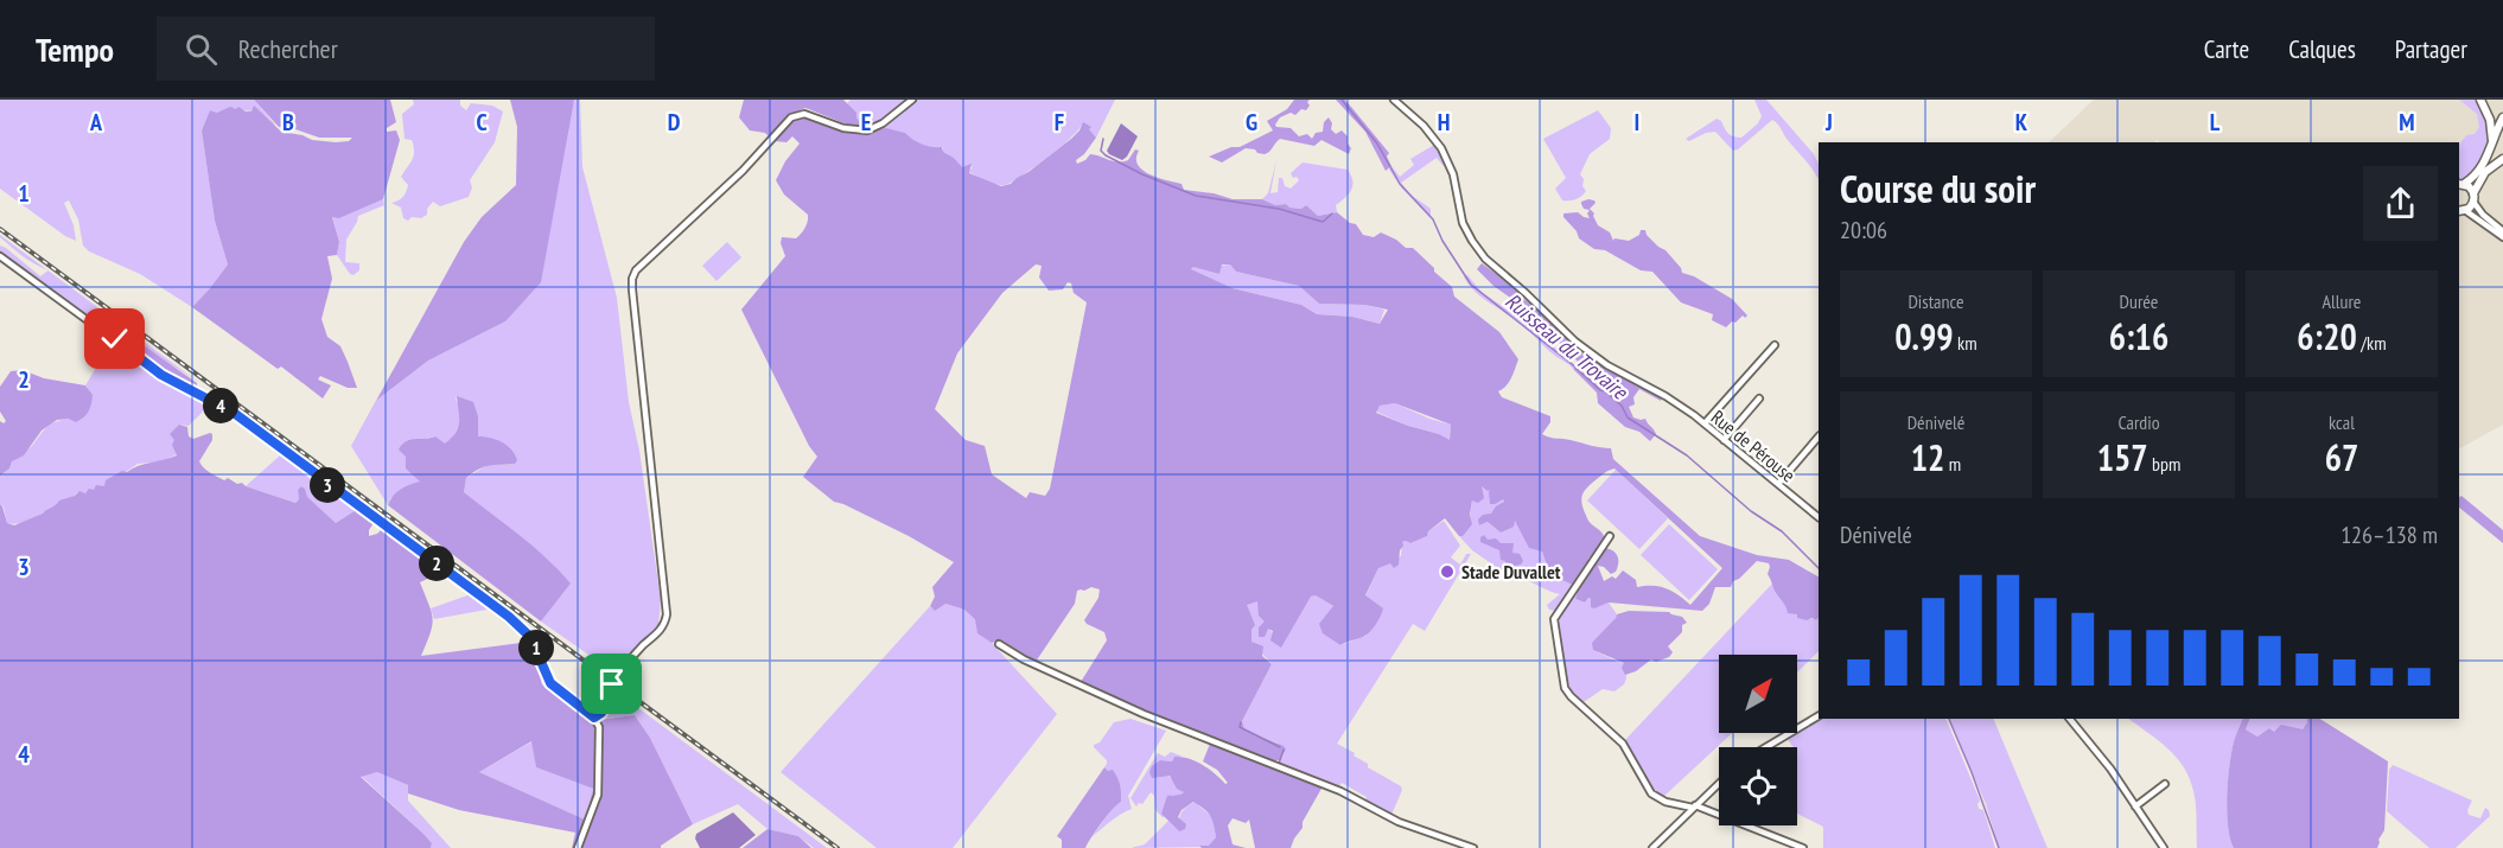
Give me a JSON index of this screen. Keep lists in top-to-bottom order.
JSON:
{
  "streets": {
    "street": ["Rue de Pérouse"]
  },
  "water": ["Ruisseau du Trovaire"],
  "places": ["Stade Duvallet"],
  "north": "top right",
  "page": {
    "header": "Tempo",
    "search": "Rechercher",
    "nav": ["Carte", "Calques", "Partager"],
    "heading": ["Course du soir", "20:06"],
    "stats": [
      ["Distance", "0.99 km"],
      ["Durée", "6:16"],
      ["Allure", "6:20 /km"],
      ["Dénivelé", "12 m"],
      ["Cardio", "157 bpm"],
      ["kcal", "67"]
    ],
    "pins": [
      "4",
      "3",
      "2",
      "1"
    ],
    "chart": ["Dénivelé", "126–138 m"]
  },
  "grid": {
    "columns": [
      "A",
      "B",
      "C",
      "D",
      "E",
      "F",
      "G",
      "H",
      "I",
      "J",
      "K",
      "L",
      "M"
    ],
    "rows": [
      "1",
      "2",
      "3",
      "4"
    ]
  }
}
